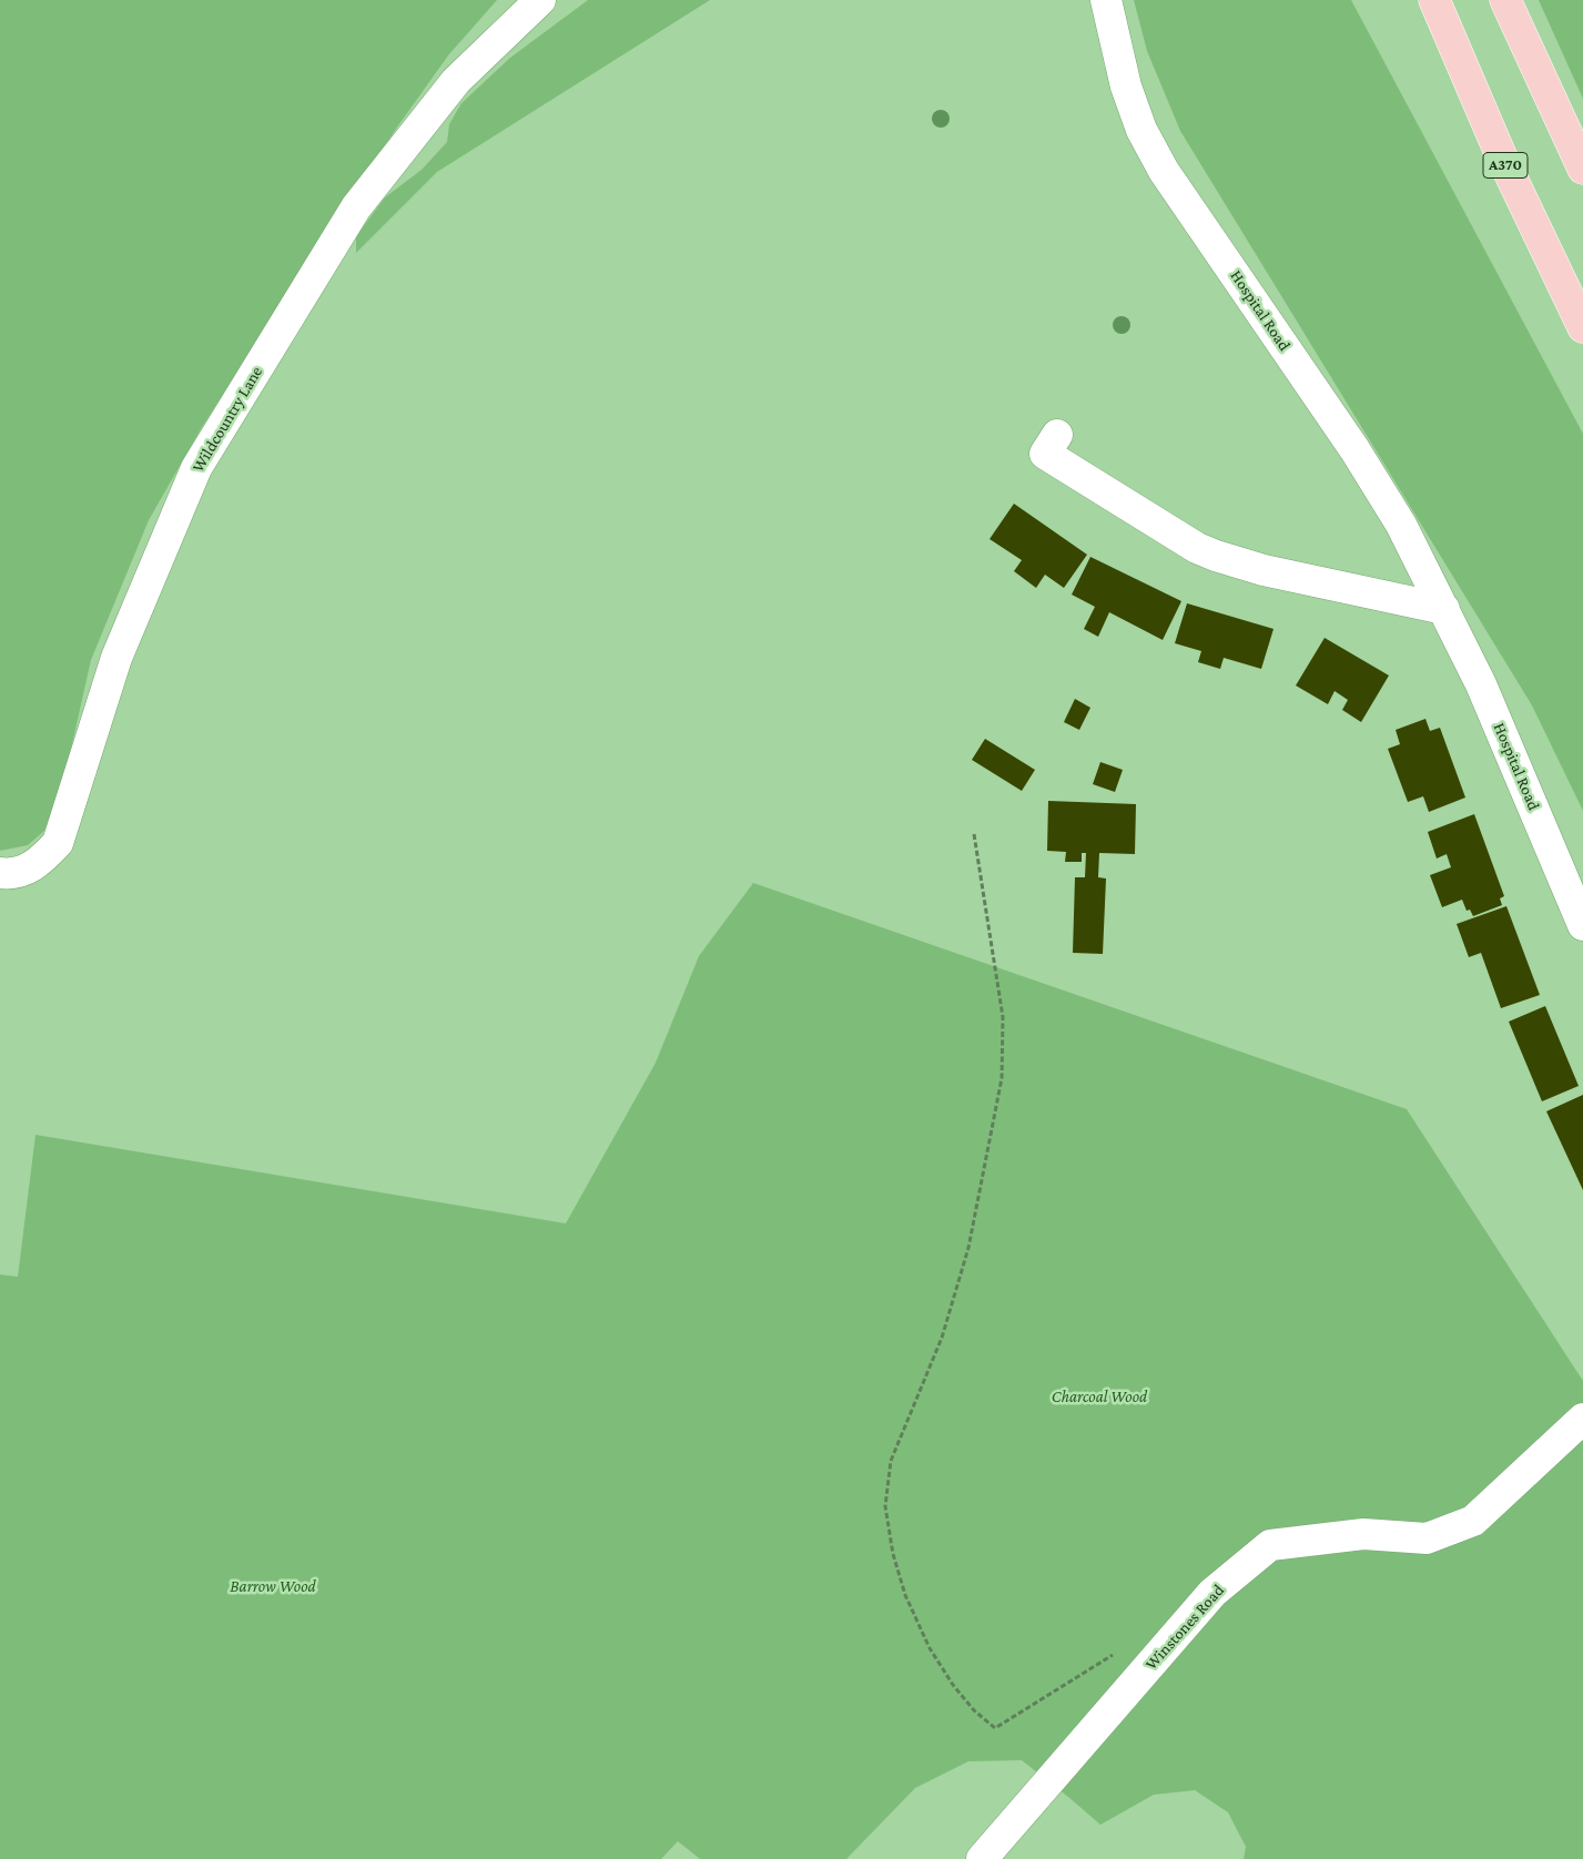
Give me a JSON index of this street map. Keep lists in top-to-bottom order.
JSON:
{
  "streets": {
    "main road": ["A370"],
    "street": ["Hospital Road", "Wildcountry Lane", "Winstones Road"]
  },
  "parks": ["Charcoal Wood", "Barrow Wood"]
}
